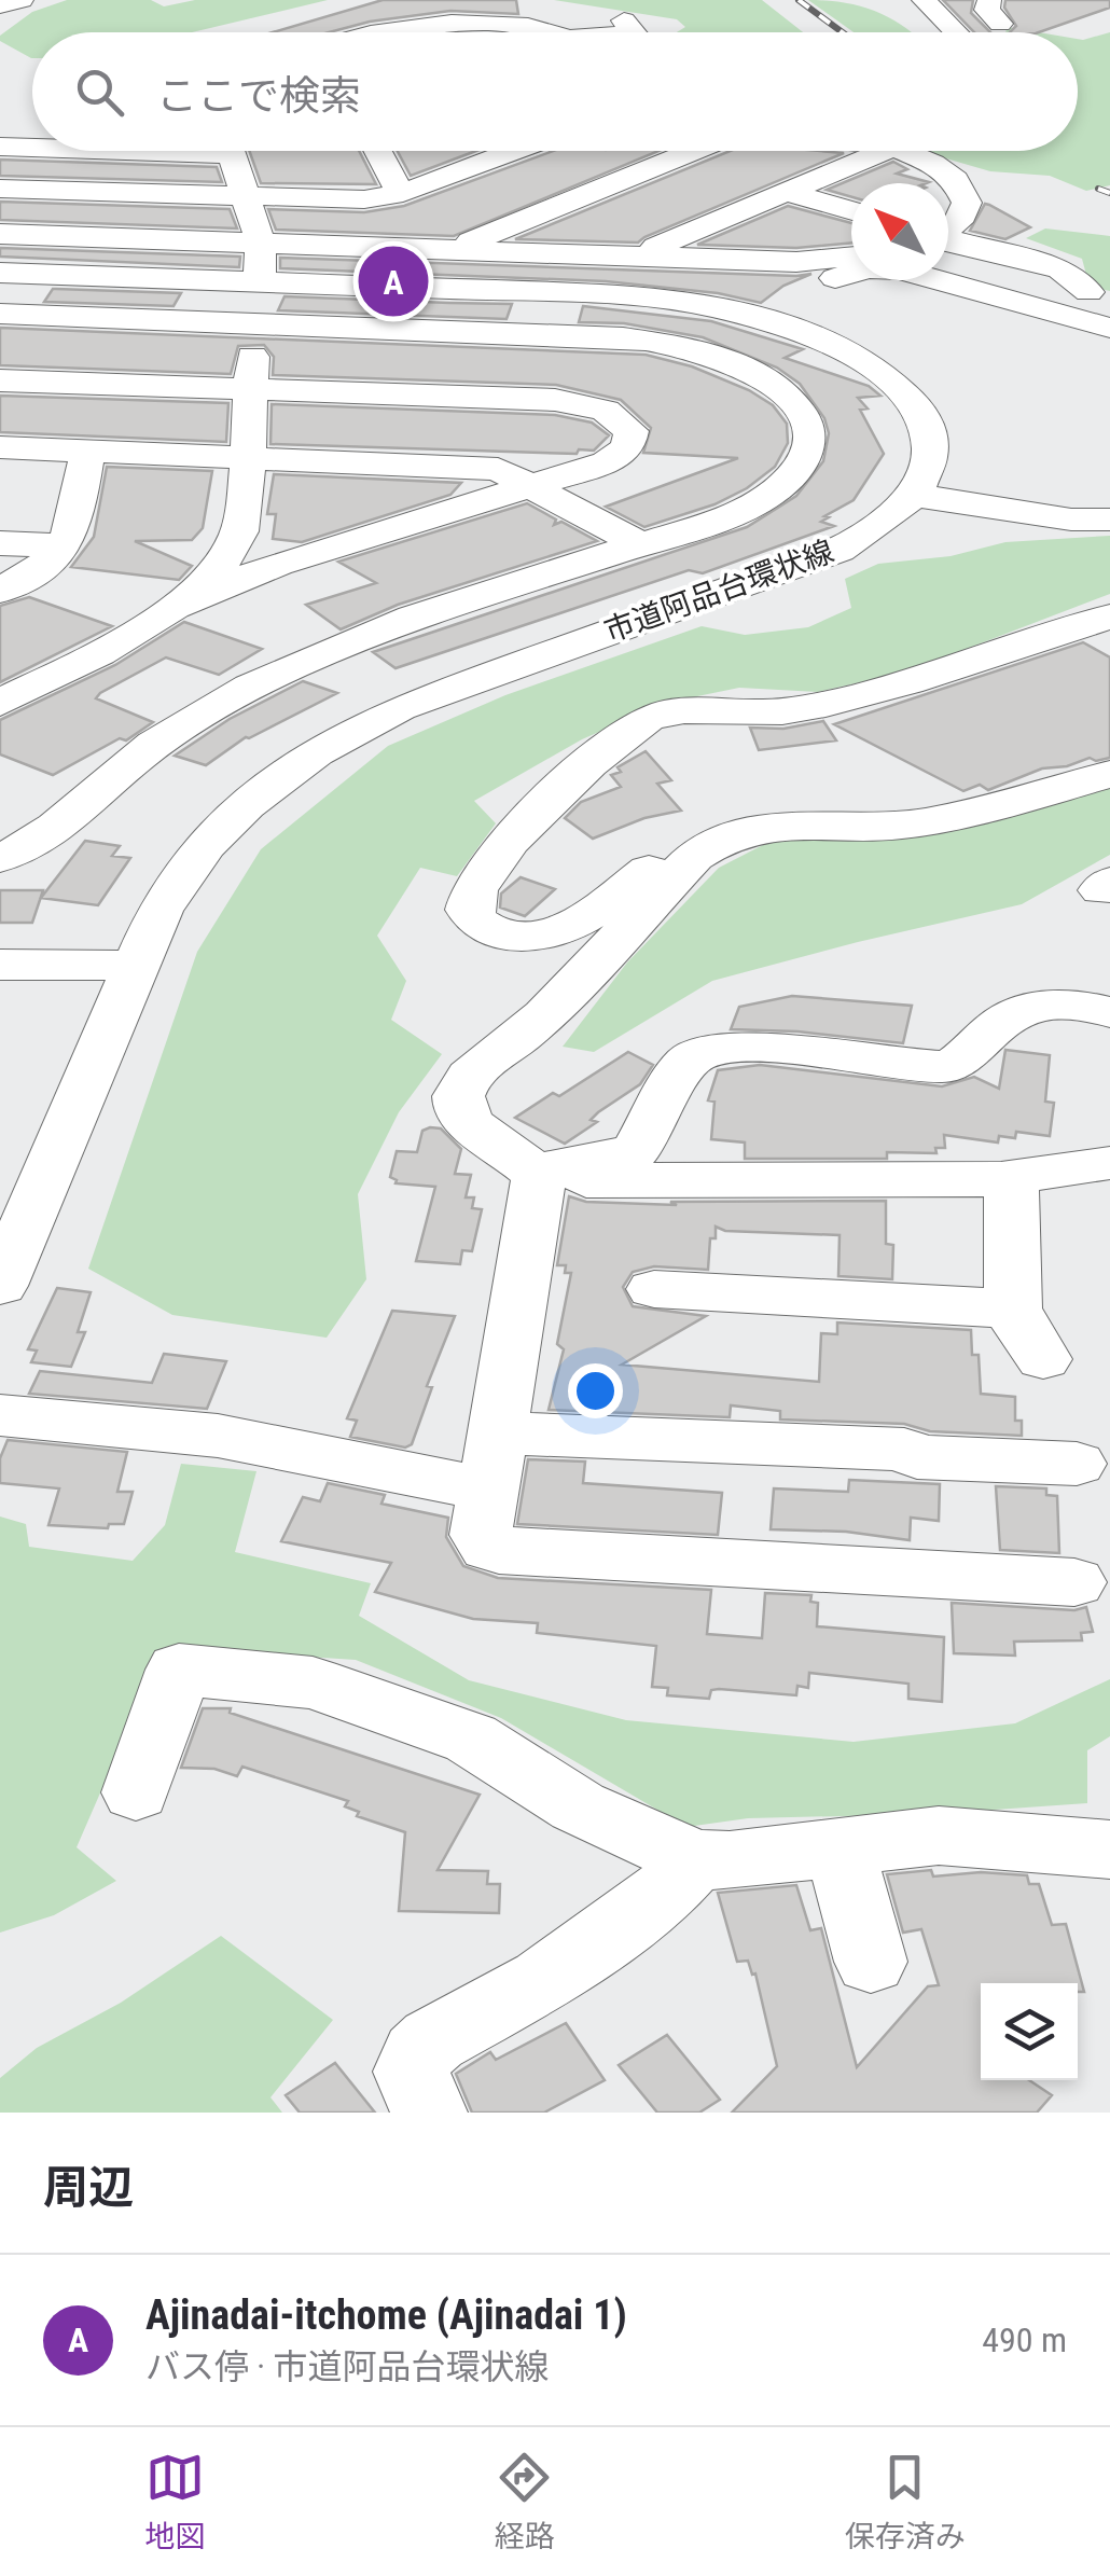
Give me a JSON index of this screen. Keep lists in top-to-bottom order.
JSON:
{
  "streets": {
    "street": ["市道阿品台環状線"]
  },
  "north": "top left",
  "page": {
    "search": "ここで検索",
    "pins": "A",
    "heading": "周辺",
    "list": [
      {
        "mark": "A",
        "name": "Ajinadai-itchome (Ajinadai 1)",
        "note": "バス停 · 市道阿品台環状線",
        "value": "490 m"
      }
    ],
    "nav": ["地図", "経路", "保存済み"]
  }
}
